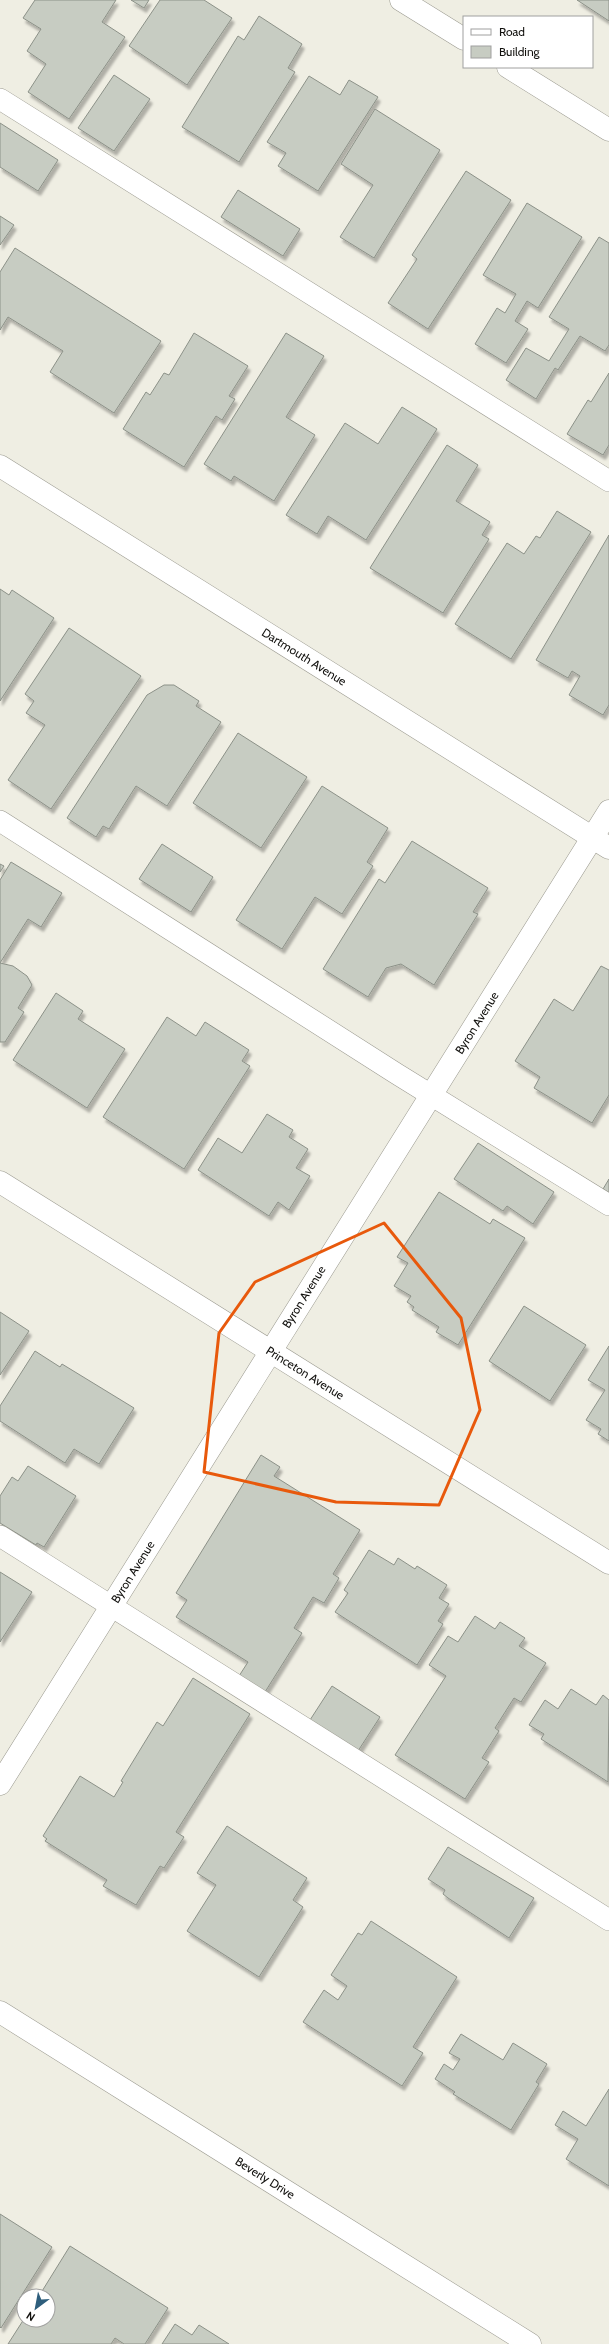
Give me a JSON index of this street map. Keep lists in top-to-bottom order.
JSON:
{
  "streets": {
    "street": [
      "Dartmouth Avenue",
      "Byron Avenue",
      "Princeton Avenue",
      "Beverly Drive"
    ]
  },
  "crossings": [
    ["Dartmouth Avenue", "Byron Avenue"],
    ["Byron Avenue", "Princeton Avenue"]
  ],
  "legend": ["Road", "Building"],
  "north": "bottom left"
}
